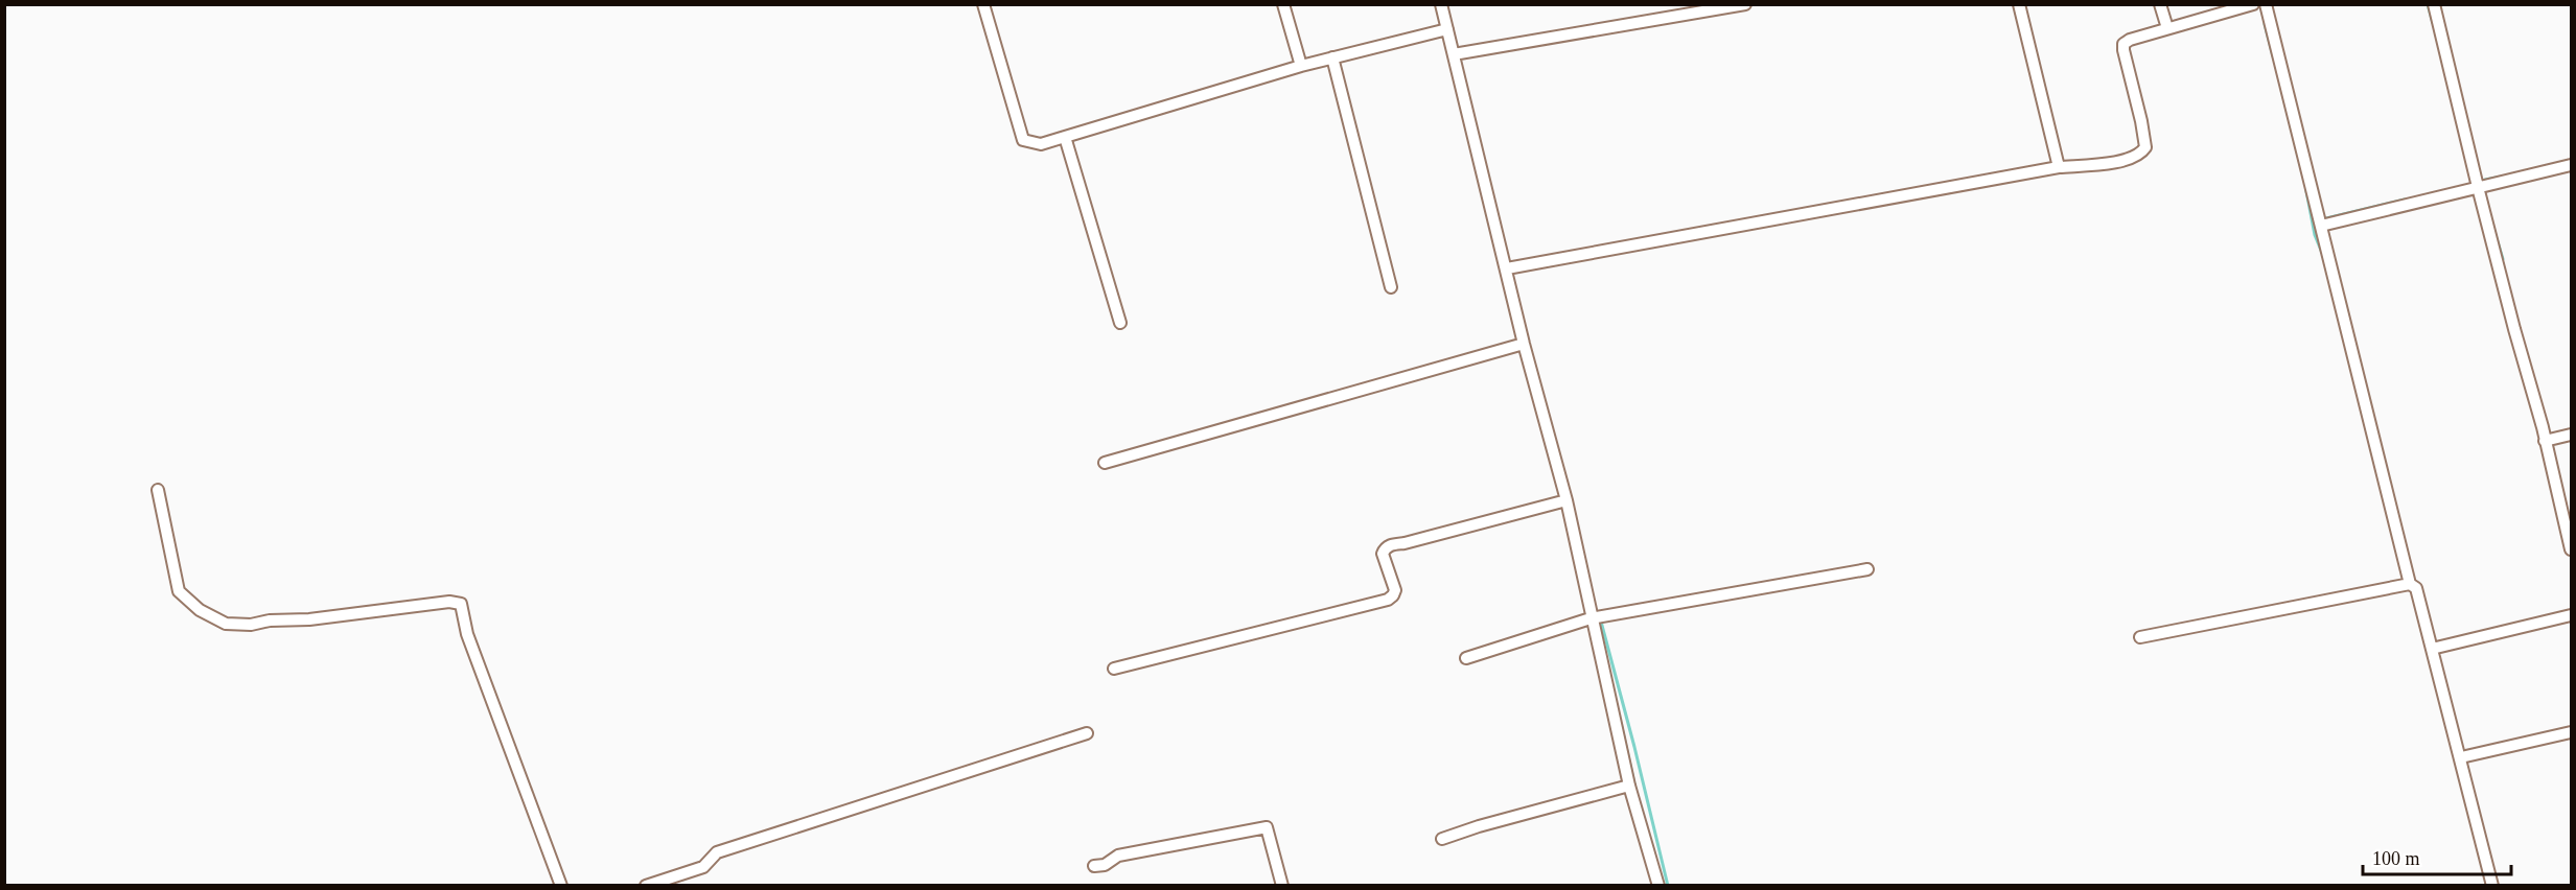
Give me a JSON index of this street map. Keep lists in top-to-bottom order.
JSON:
{
  "scale_bar": "100 m"
}
